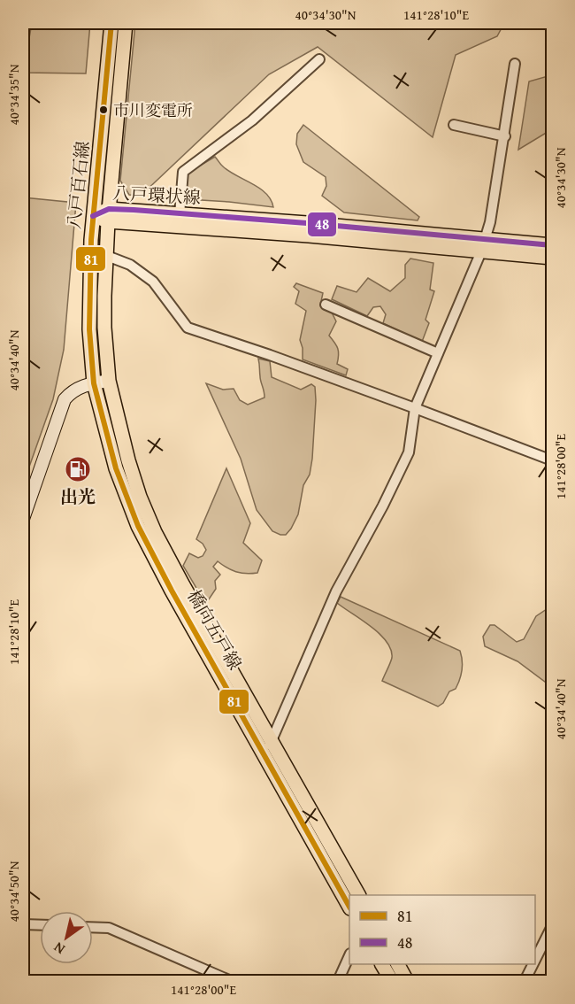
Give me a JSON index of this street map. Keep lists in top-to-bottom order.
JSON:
{
  "streets": {
    "main road": ["八戸百石線", "八戸環状線", "橋向五戸線"]
  },
  "crossings": [
    ["八戸百石線", "八戸環状線"],
    ["八戸百石線", "橋向五戸線"]
  ],
  "places": {
    "other": ["市川変電所"],
    "fuel station": ["出光"]
  },
  "lines": ["transit line 81", "transit line 48"],
  "legend": ["81", "48"],
  "north": "bottom left",
  "coordinates": [
    "40°34'30\"N",
    "141°28'10\"E",
    "40°34'35\"N",
    "40°34'40\"N",
    "141°28'00\"E",
    "40°34'50\"N"
  ]
}
